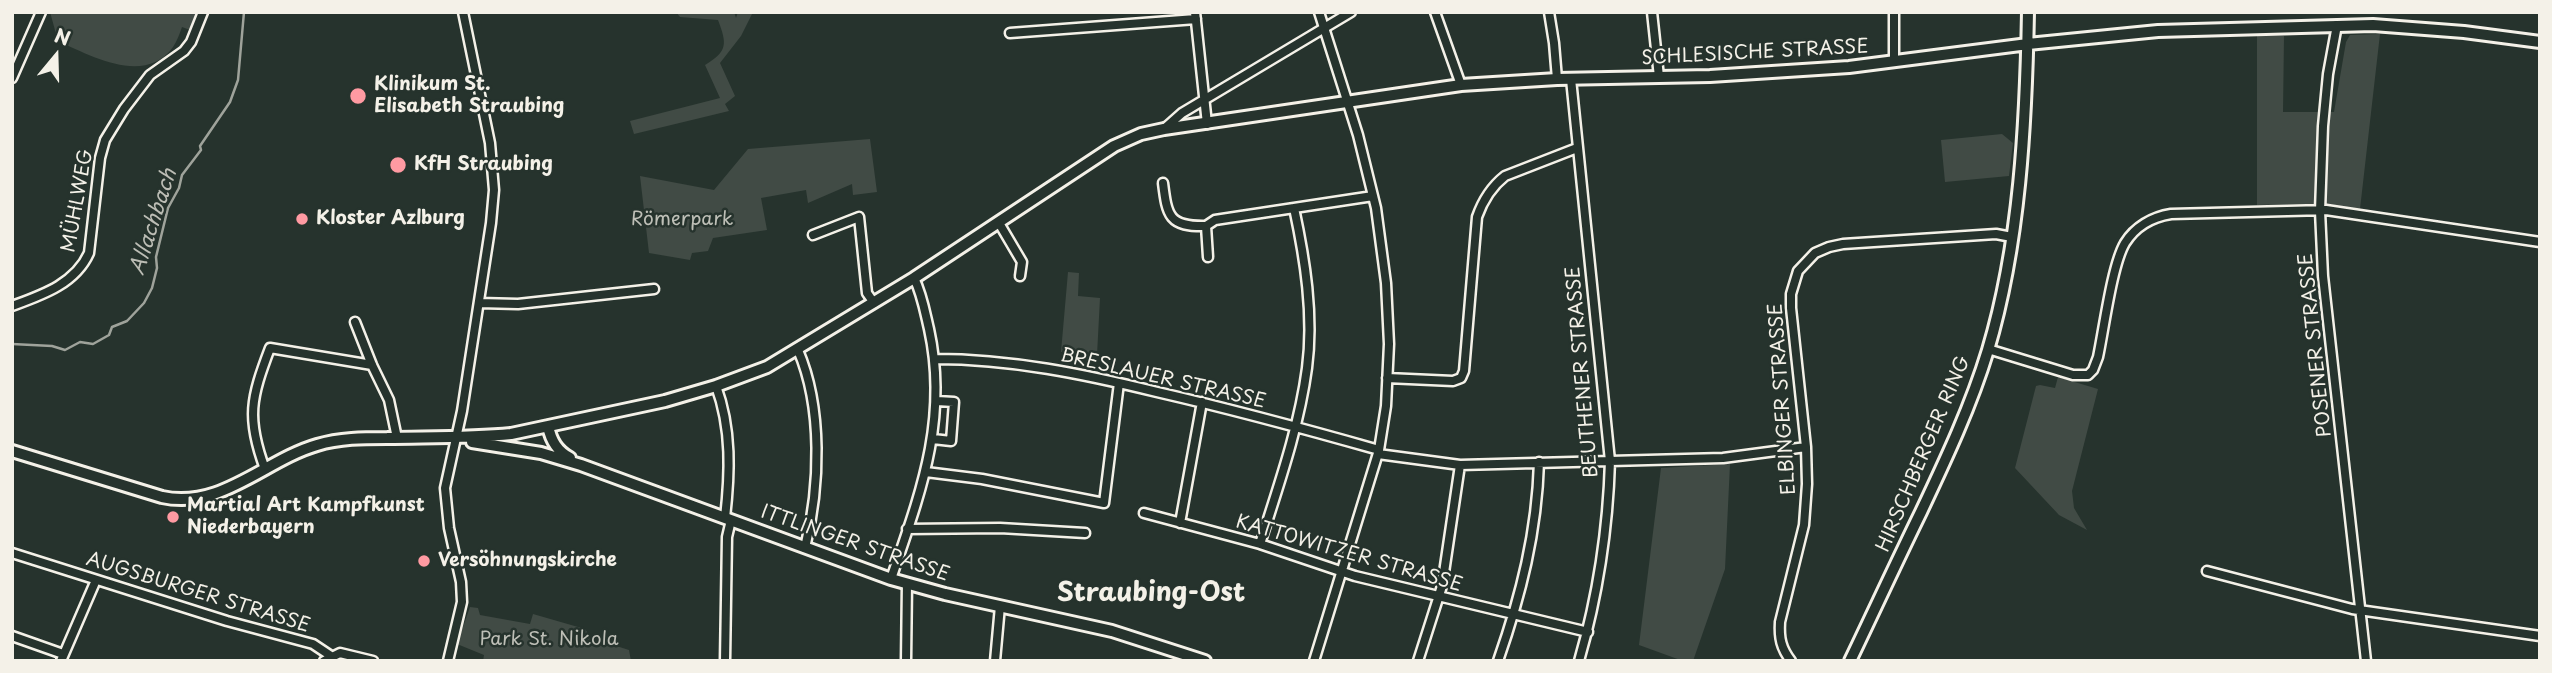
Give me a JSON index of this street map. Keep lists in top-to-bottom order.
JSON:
{
  "streets": {
    "street": [
      "SCHLESISCHE STRASSE",
      "MÜHLWEG",
      "POSENER STRASSE",
      "BEUTHENER STRASSE",
      "BRESLAUER STRASSE",
      "ELBINGER STRASSE",
      "HIRSCHBERGER RING",
      "ITTLINGER STRASSE",
      "KATTOWITZER STRASSE",
      "AUGSBURGER STRASSE"
    ]
  },
  "crossings": [
    ["SCHLESISCHE STRASSE", "POSENER STRASSE"],
    ["SCHLESISCHE STRASSE", "BEUTHENER STRASSE"],
    ["SCHLESISCHE STRASSE", "HIRSCHBERGER RING"],
    ["SCHLESISCHE STRASSE", "ITTLINGER STRASSE"],
    ["BEUTHENER STRASSE", "BRESLAUER STRASSE"],
    ["BEUTHENER STRASSE", "KATTOWITZER STRASSE"],
    ["BRESLAUER STRASSE", "ELBINGER STRASSE"],
    ["ELBINGER STRASSE", "HIRSCHBERGER RING"]
  ],
  "districts": ["Straubing-Ost"],
  "water": ["Allachbach"],
  "parks": ["Römerpark", "Park St. Nikola"],
  "places": [
    "Klinikum St. Elisabeth Straubing",
    "KfH Straubing",
    "Kloster Azlburg",
    "Martial Art Kampfkunst Niederbayern",
    "Versöhnungskirche"
  ],
  "north": "top"
}
